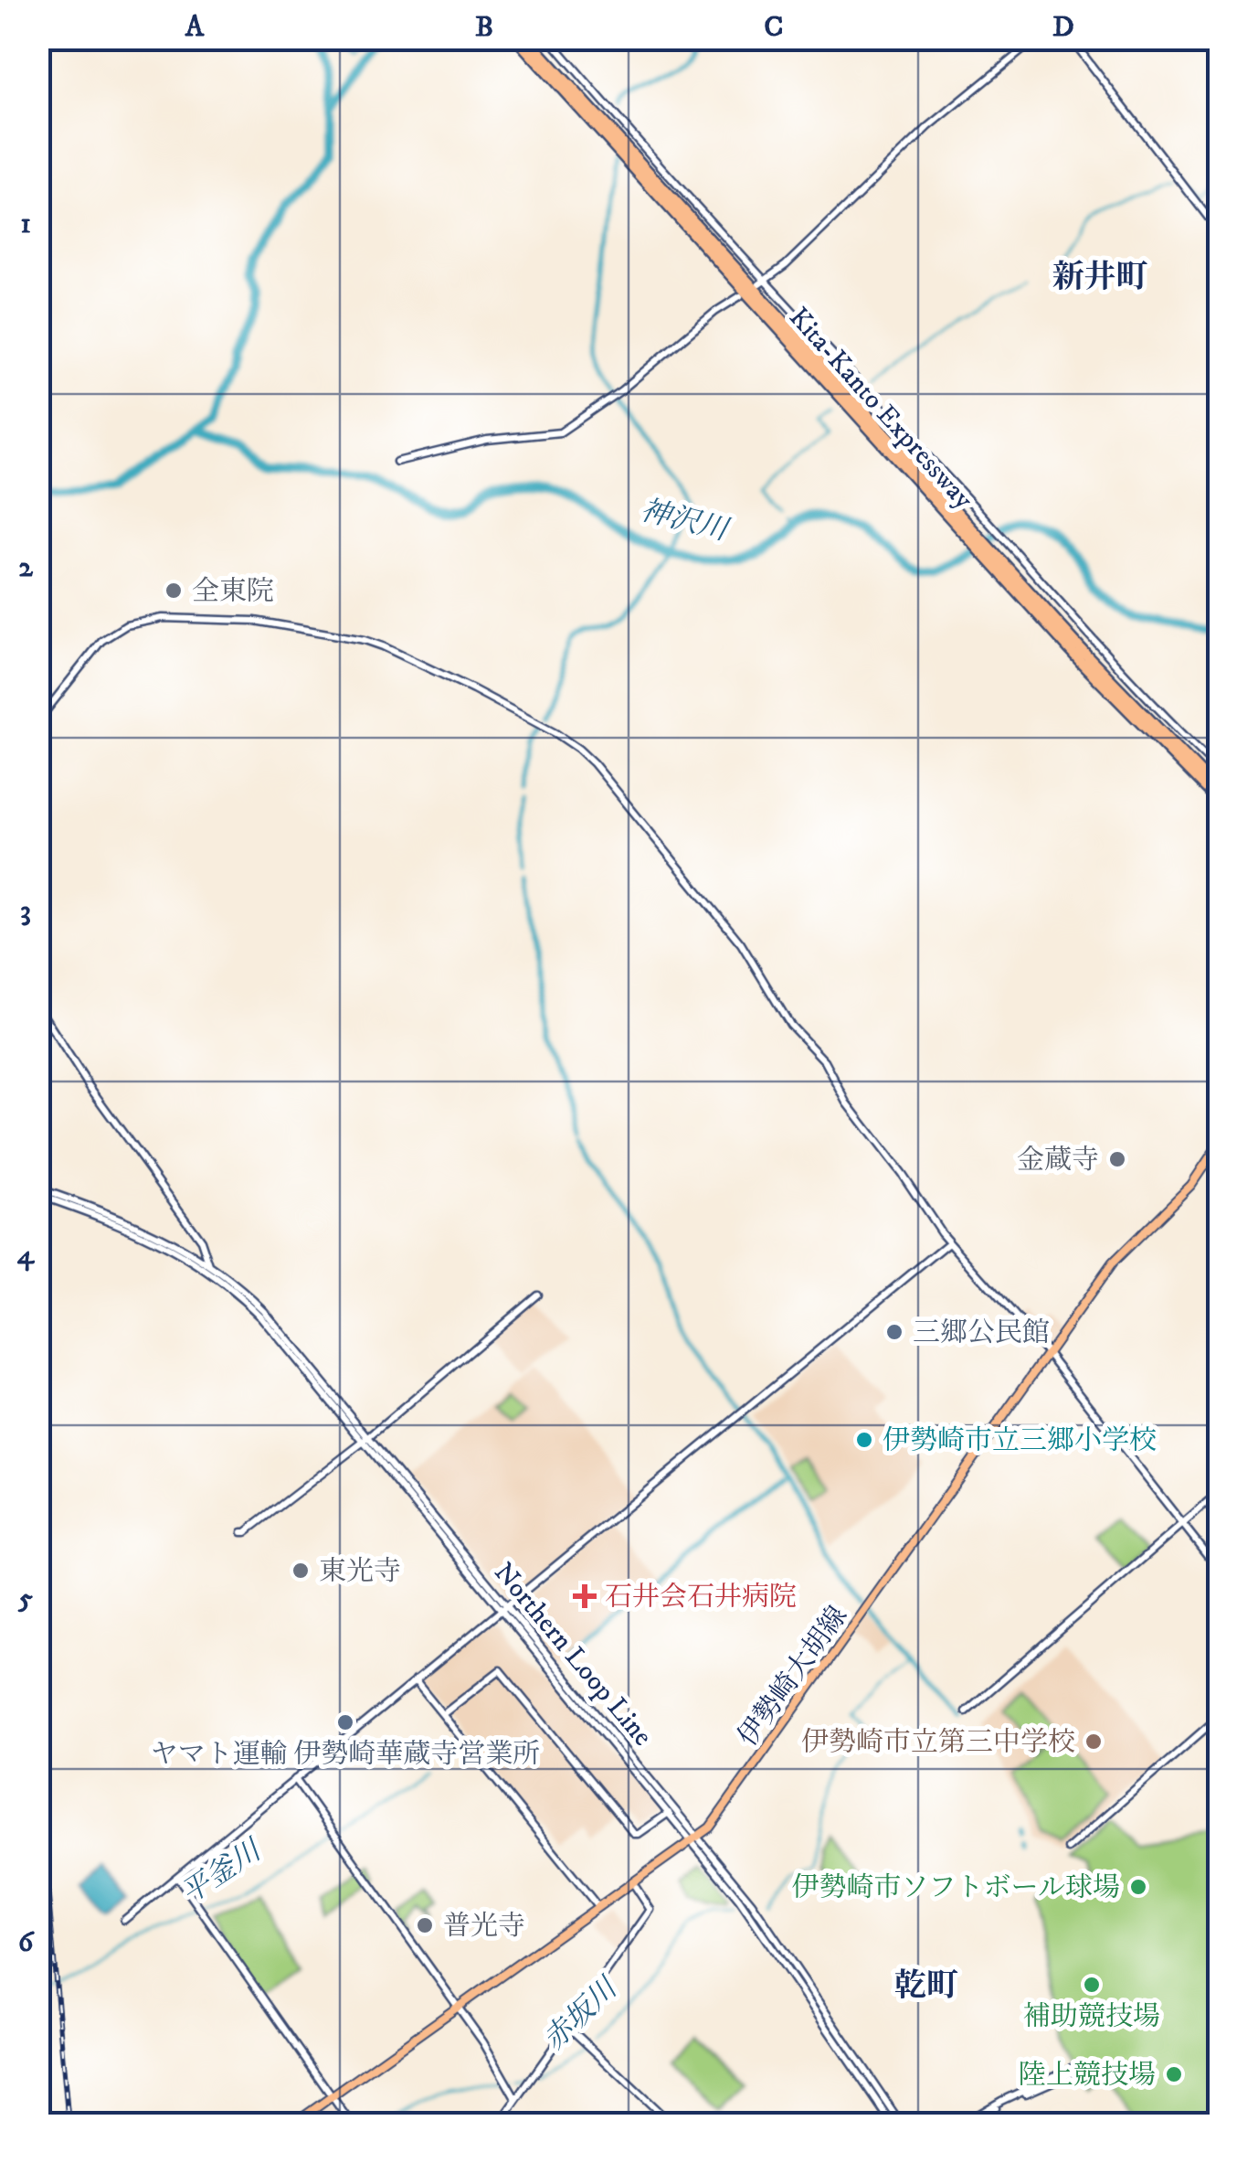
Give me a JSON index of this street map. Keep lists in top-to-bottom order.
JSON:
{
  "streets": {
    "highway": ["Kita-Kanto Expressway"],
    "main road": ["伊勢崎大胡線"],
    "street": ["Northern Loop Line"]
  },
  "crossings": [
    ["Northern Loop Line", "伊勢崎大胡線"]
  ],
  "districts": ["新井町", "乾町"],
  "water": ["神沢川", "平釜川", "赤坂川"],
  "places": {
    "other": [
      "全東院",
      "金蔵寺",
      "三郷公民館",
      "伊勢崎市立三郷小学校",
      "東光寺",
      "ヤマト運輸 伊勢崎華蔵寺営業所",
      "伊勢崎市立第三中学校",
      "伊勢崎市ソフトボール球場",
      "普光寺",
      "補助競技場",
      "陸上競技場"
    ],
    "health": ["石井会石井病院"]
  },
  "grid": {
    "columns": [
      "A",
      "B",
      "C",
      "D"
    ],
    "rows": [
      "1",
      "2",
      "3",
      "4",
      "5",
      "6"
    ]
  }
}
